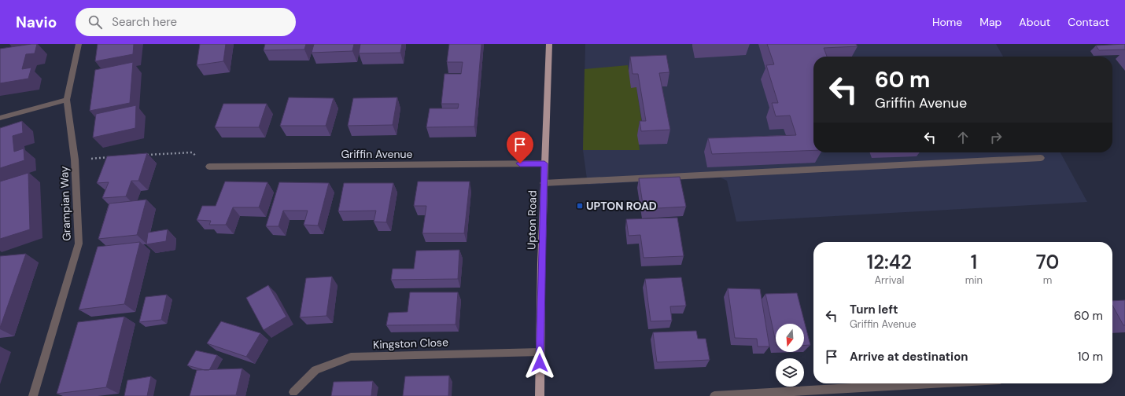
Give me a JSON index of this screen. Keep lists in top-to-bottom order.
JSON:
{
  "streets": {
    "main road": ["Upton Road"],
    "street": ["Griffin Avenue", "Grampian Way", "Kingston Close"]
  },
  "crossings": [
    ["Griffin Avenue", "Upton Road"],
    ["Upton Road", "Kingston Close"]
  ],
  "places": {
    "transit": ["UPTON ROAD"]
  },
  "north": "bottom",
  "page": {
    "header": "Navio",
    "search": "Search here",
    "nav": [
      "Home",
      "Map",
      "About",
      "Contact"
    ],
    "turn": ["60 m", "Griffin Avenue"],
    "eta": [
      "12:42",
      "Arrival",
      "1",
      "min",
      "70",
      "m"
    ],
    "list": [
      {
        "name": "Turn left",
        "note": "Griffin Avenue",
        "value": "60 m"
      },
      {
        "name": "Arrive at destination",
        "value": "10 m"
      }
    ]
  }
}
